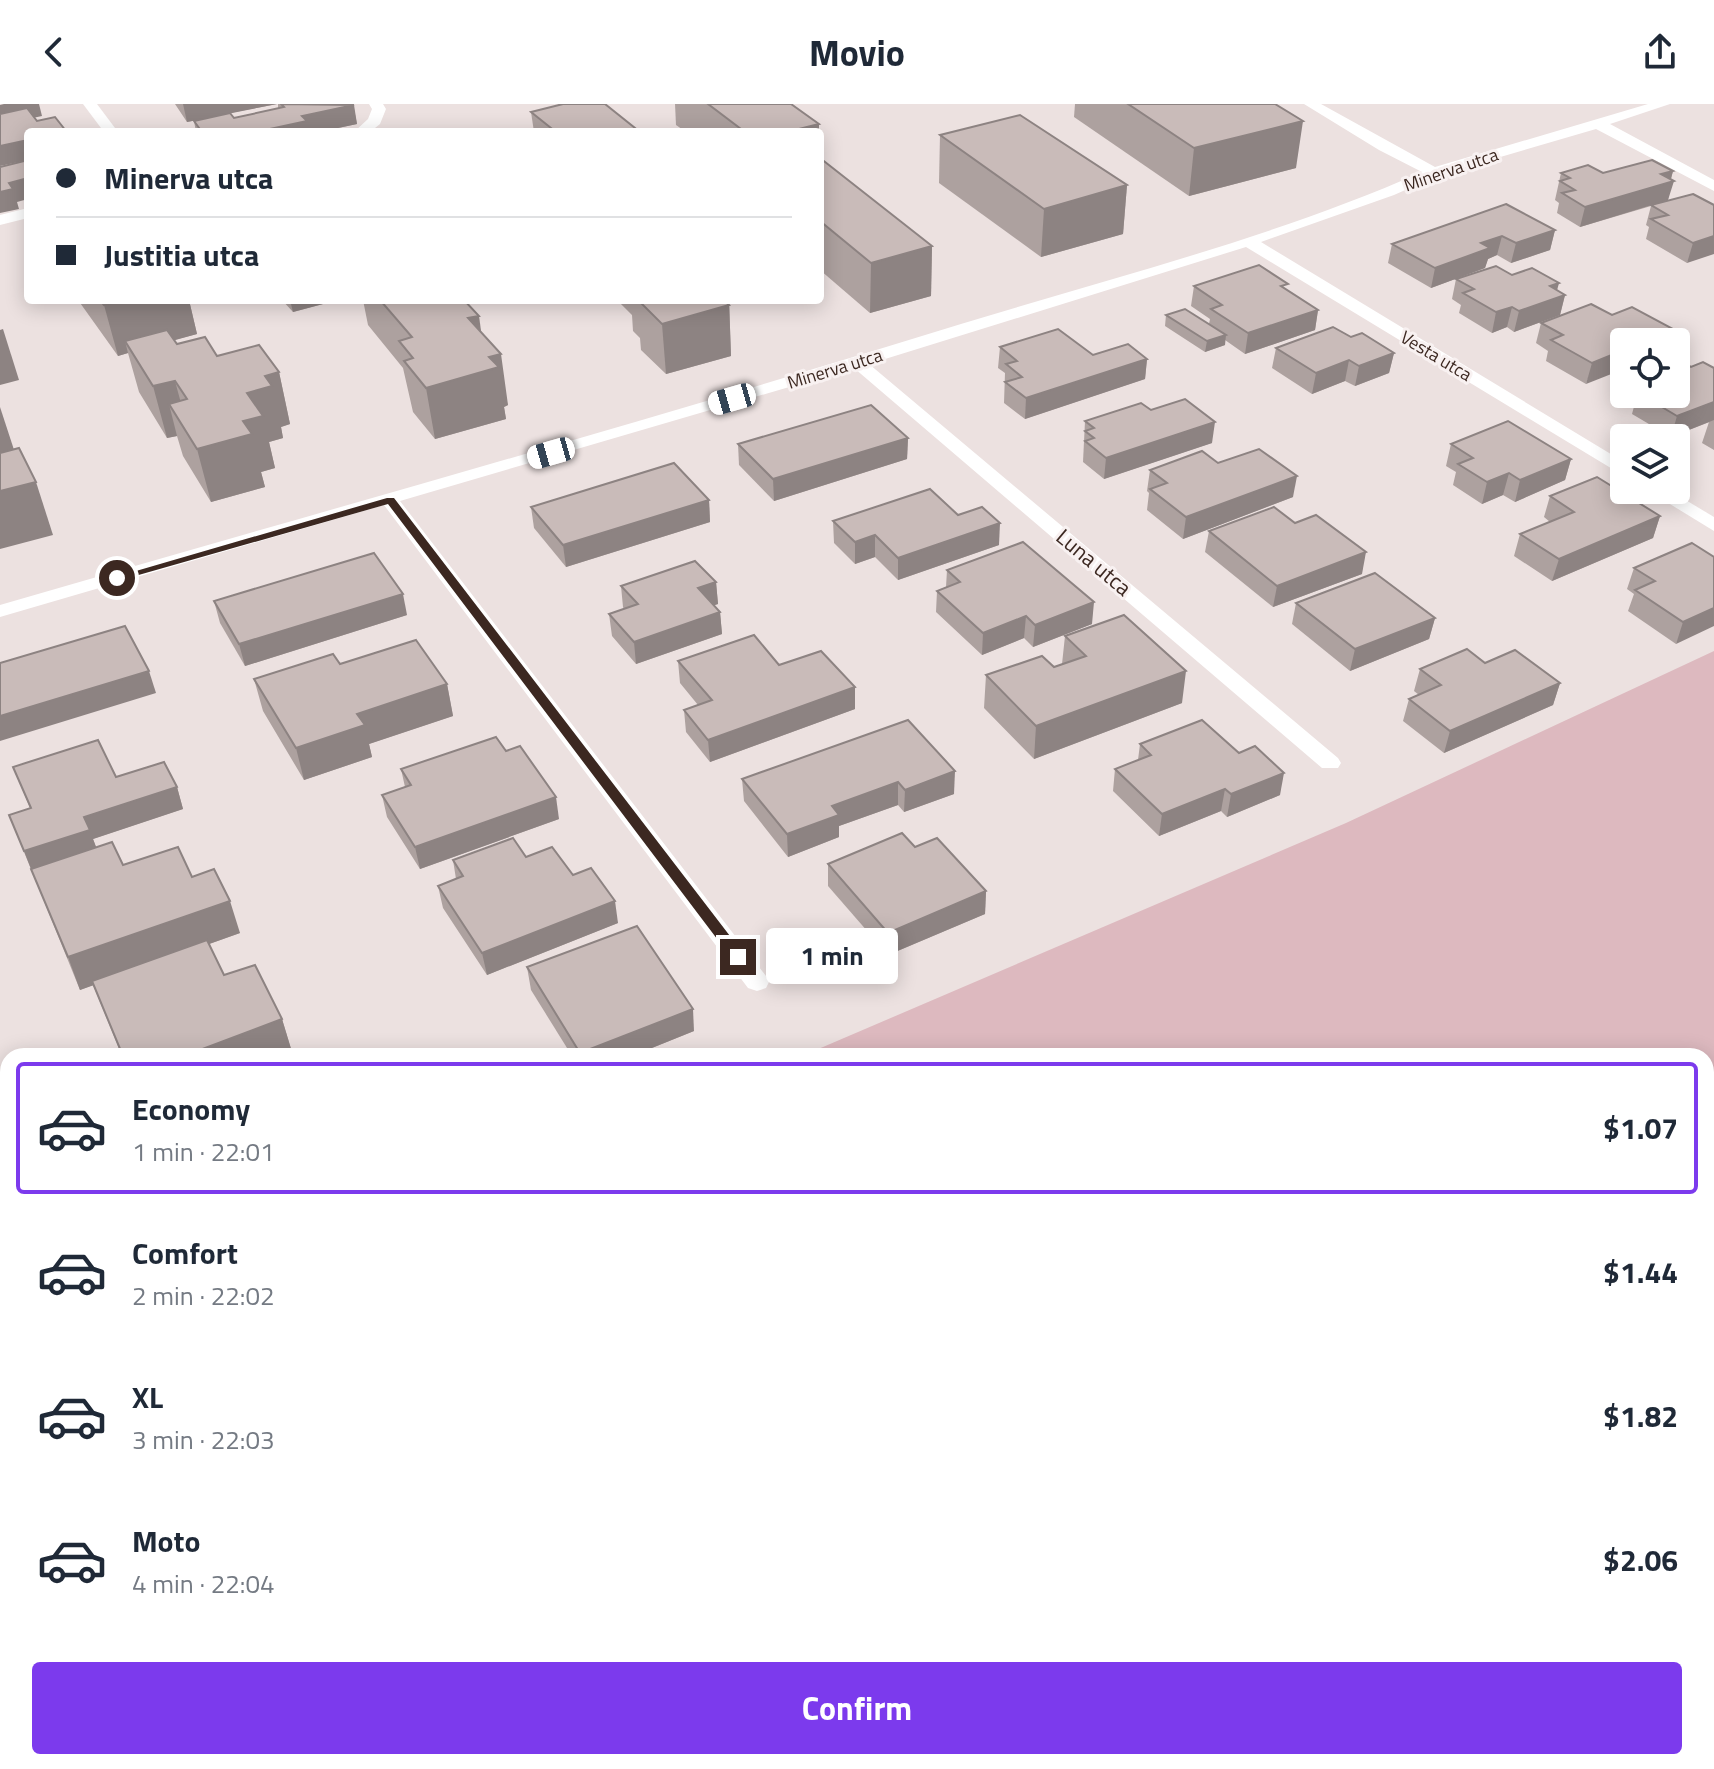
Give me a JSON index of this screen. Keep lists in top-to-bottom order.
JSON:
{
  "streets": {
    "street": ["Minerva utca", "Vesta utca", "Luna utca"]
  },
  "crossings": [
    ["Minerva utca", "Vesta utca"],
    ["Minerva utca", "Luna utca"]
  ],
  "page": {
    "header": "Movio",
    "banner": ["Minerva utca", "Justitia utca"],
    "bubble": "1 min",
    "list": [
      {
        "name": "Economy",
        "note": "1 min · 22:01",
        "value": "$1.07"
      },
      {
        "name": "Comfort",
        "note": "2 min · 22:02",
        "value": "$1.44"
      },
      {
        "name": "XL",
        "note": "3 min · 22:03",
        "value": "$1.82"
      },
      {
        "name": "Moto",
        "note": "4 min · 22:04",
        "value": "$2.06"
      }
    ],
    "buttons": "Confirm"
  }
}
